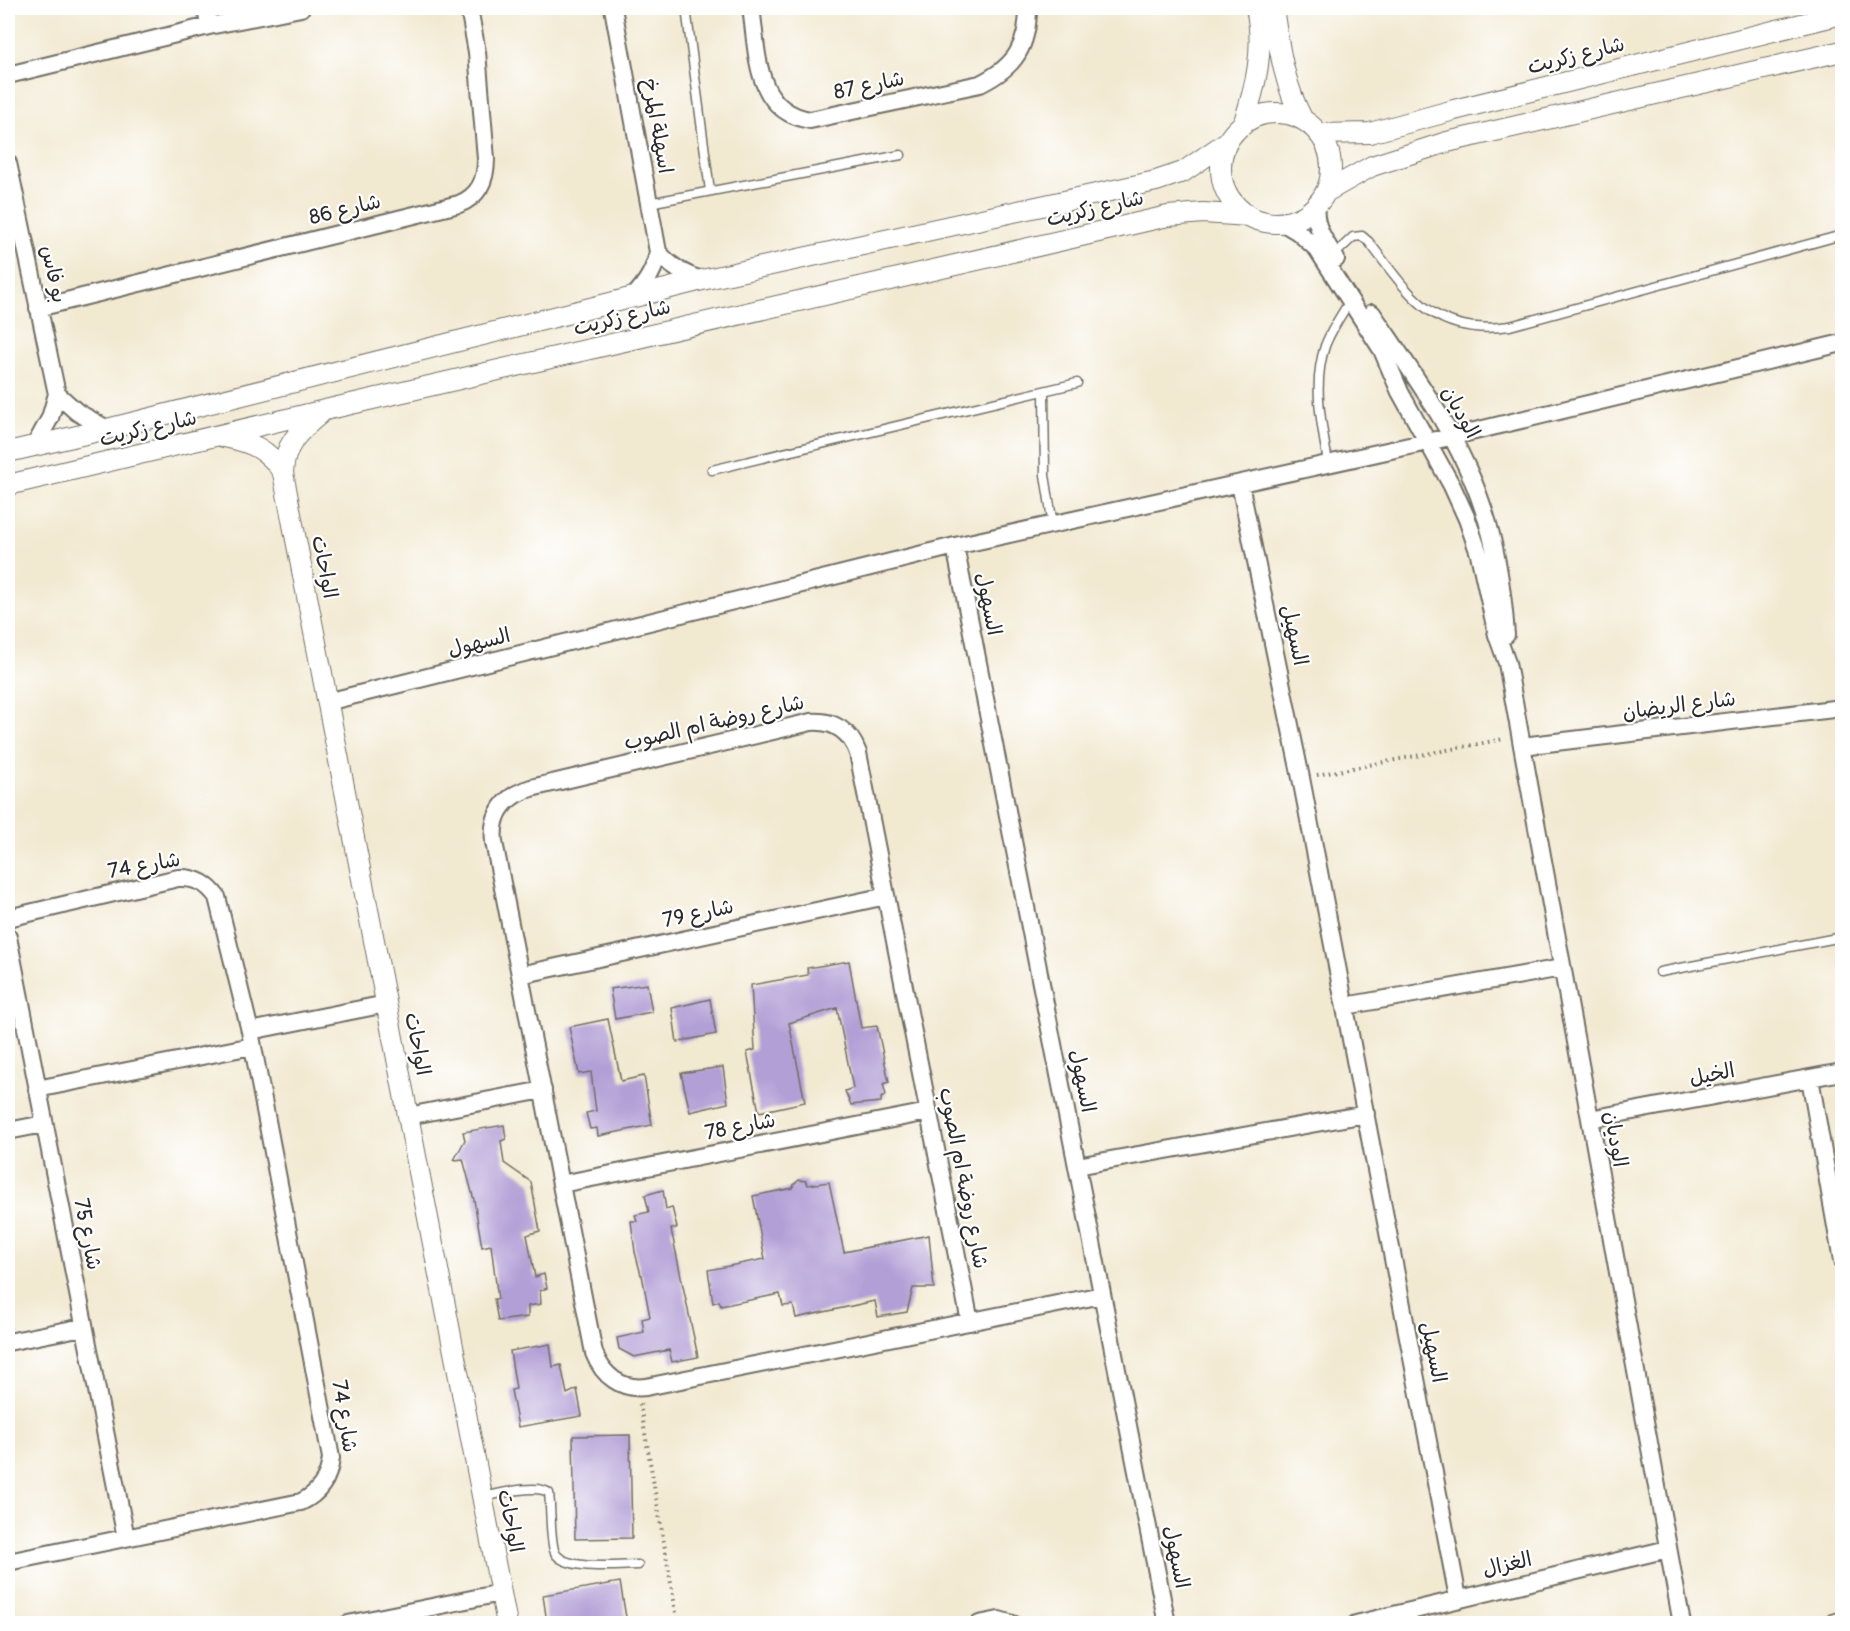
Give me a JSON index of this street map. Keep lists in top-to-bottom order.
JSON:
{
  "streets": {
    "street": [
      "شارع زكريت",
      "شارع 87",
      "اسهلة المرخ",
      "شارع 86",
      "بو فاس",
      "الوديان",
      "الواحات",
      "السهول",
      "السهيل",
      "شارع الريضان",
      "شارع روضة ام الصوب",
      "شارع 74",
      "شارع 79",
      "الخيل",
      "شارع 78",
      "شارع 75",
      "الغزال"
    ]
  },
  "crossings": [
    ["شارع زكريت", "اسهلة المرخ"],
    ["شارع زكريت", "الوديان"],
    ["شارع زكريت", "الواحات"],
    ["شارع 86", "بو فاس"],
    ["الوديان", "شارع الريضان"],
    ["الوديان", "الخيل"],
    ["الوديان", "الغزال"],
    ["الواحات", "السهول"],
    ["السهول", "السهيل"],
    ["السهيل", "الغزال"],
    ["شارع روضة ام الصوب", "شارع 79"],
    ["شارع روضة ام الصوب", "شارع 78"],
    ["شارع 74", "شارع 75"]
  ]
}
